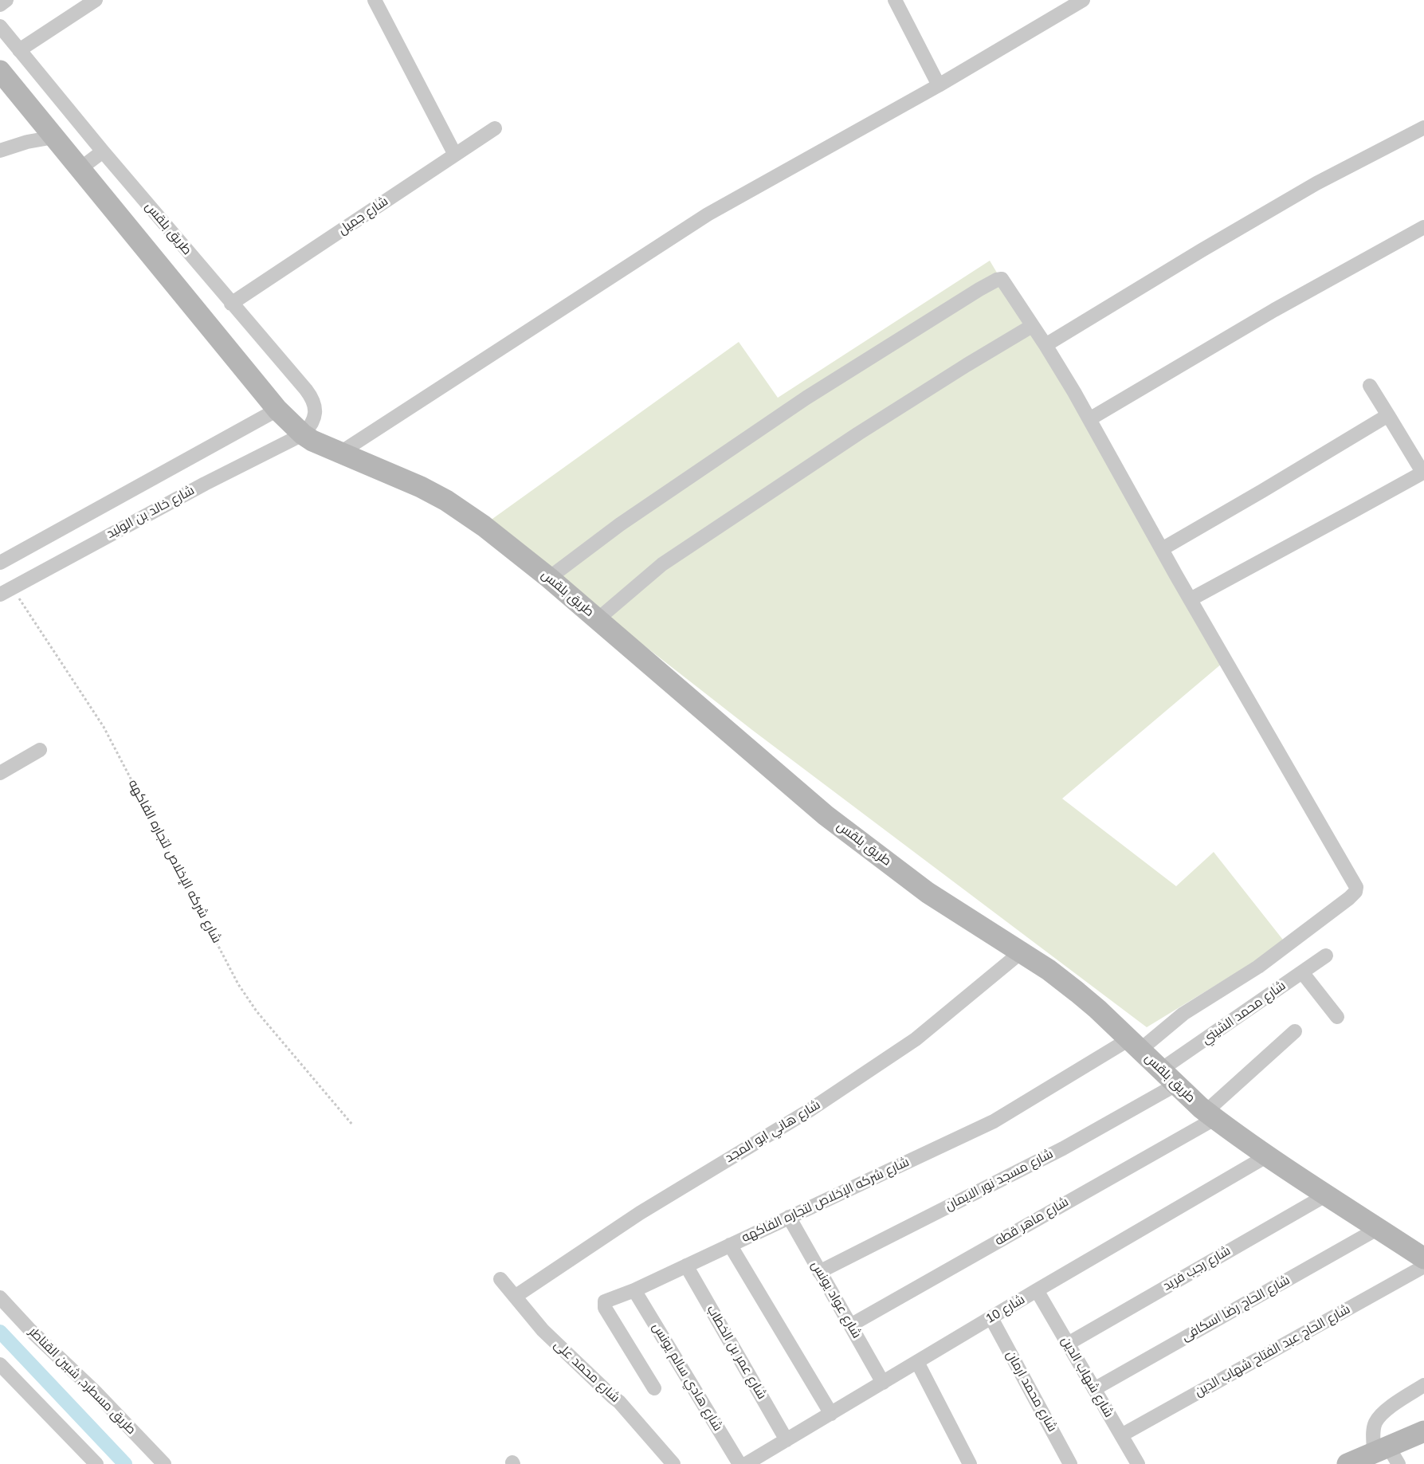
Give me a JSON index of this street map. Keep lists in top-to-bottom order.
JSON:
{
  "streets": {
    "main road": ["طريق بلقس"],
    "street": [
      "شارع جميل",
      "شارع خالد بن الوليد",
      "شارع شركه الإخلاص لتجاره الفاكهه",
      "شارع محمد الشيني",
      "شارع هاني ابو المجد",
      "شارع مسجد نور الايمان",
      "شارع ماهر قطه",
      "شارع رجب فريد",
      "شارع عواد يونس",
      "شارع الحاج رضا اسكافى",
      "شارع 10",
      "شارع الحاج عبد الفتاح شهاب الدين",
      "شارع عمر بن الخطاب",
      "شارع محمد على",
      "شارع هادي سالم يونس",
      "شارع شهاب الدين",
      "طريق مسطرد, شبين القناطر",
      "شارع محمد ارمان"
    ]
  },
  "crossings": [
    ["شارع جميل", "طريق بلقس"],
    ["طريق بلقس", "شارع خالد بن الوليد"],
    ["طريق بلقس", "شارع شركه الإخلاص لتجاره الفاكهه"],
    ["طريق بلقس", "شارع محمد الشيني"],
    ["طريق بلقس", "شارع هاني ابو المجد"],
    ["طريق بلقس", "شارع مسجد نور الايمان"],
    ["طريق بلقس", "شارع ماهر قطه"],
    ["طريق بلقس", "شارع رجب فريد"],
    ["طريق بلقس", "شارع الحاج رضا اسكافى"],
    ["طريق بلقس", "شارع 10"],
    ["شارع خالد بن الوليد", "شارع شركه الإخلاص لتجاره الفاكهه"],
    ["شارع شركه الإخلاص لتجاره الفاكهه", "شارع عواد يونس"],
    ["شارع شركه الإخلاص لتجاره الفاكهه", "شارع عمر بن الخطاب"],
    ["شارع شركه الإخلاص لتجاره الفاكهه", "شارع هادي سالم يونس"],
    ["شارع هاني ابو المجد", "شارع محمد على"],
    ["شارع مسجد نور الايمان", "شارع عواد يونس"],
    ["شارع ماهر قطه", "شارع عواد يونس"],
    ["شارع رجب فريد", "شارع شهاب الدين"],
    ["شارع عواد يونس", "شارع 10"],
    ["شارع الحاج رضا اسكافى", "شارع شهاب الدين"],
    ["شارع 10", "شارع عمر بن الخطاب"],
    ["شارع 10", "شارع شهاب الدين"],
    ["شارع 10", "شارع محمد ارمان"],
    ["شارع الحاج عبد الفتاح شهاب الدين", "شارع شهاب الدين"]
  ]
}
